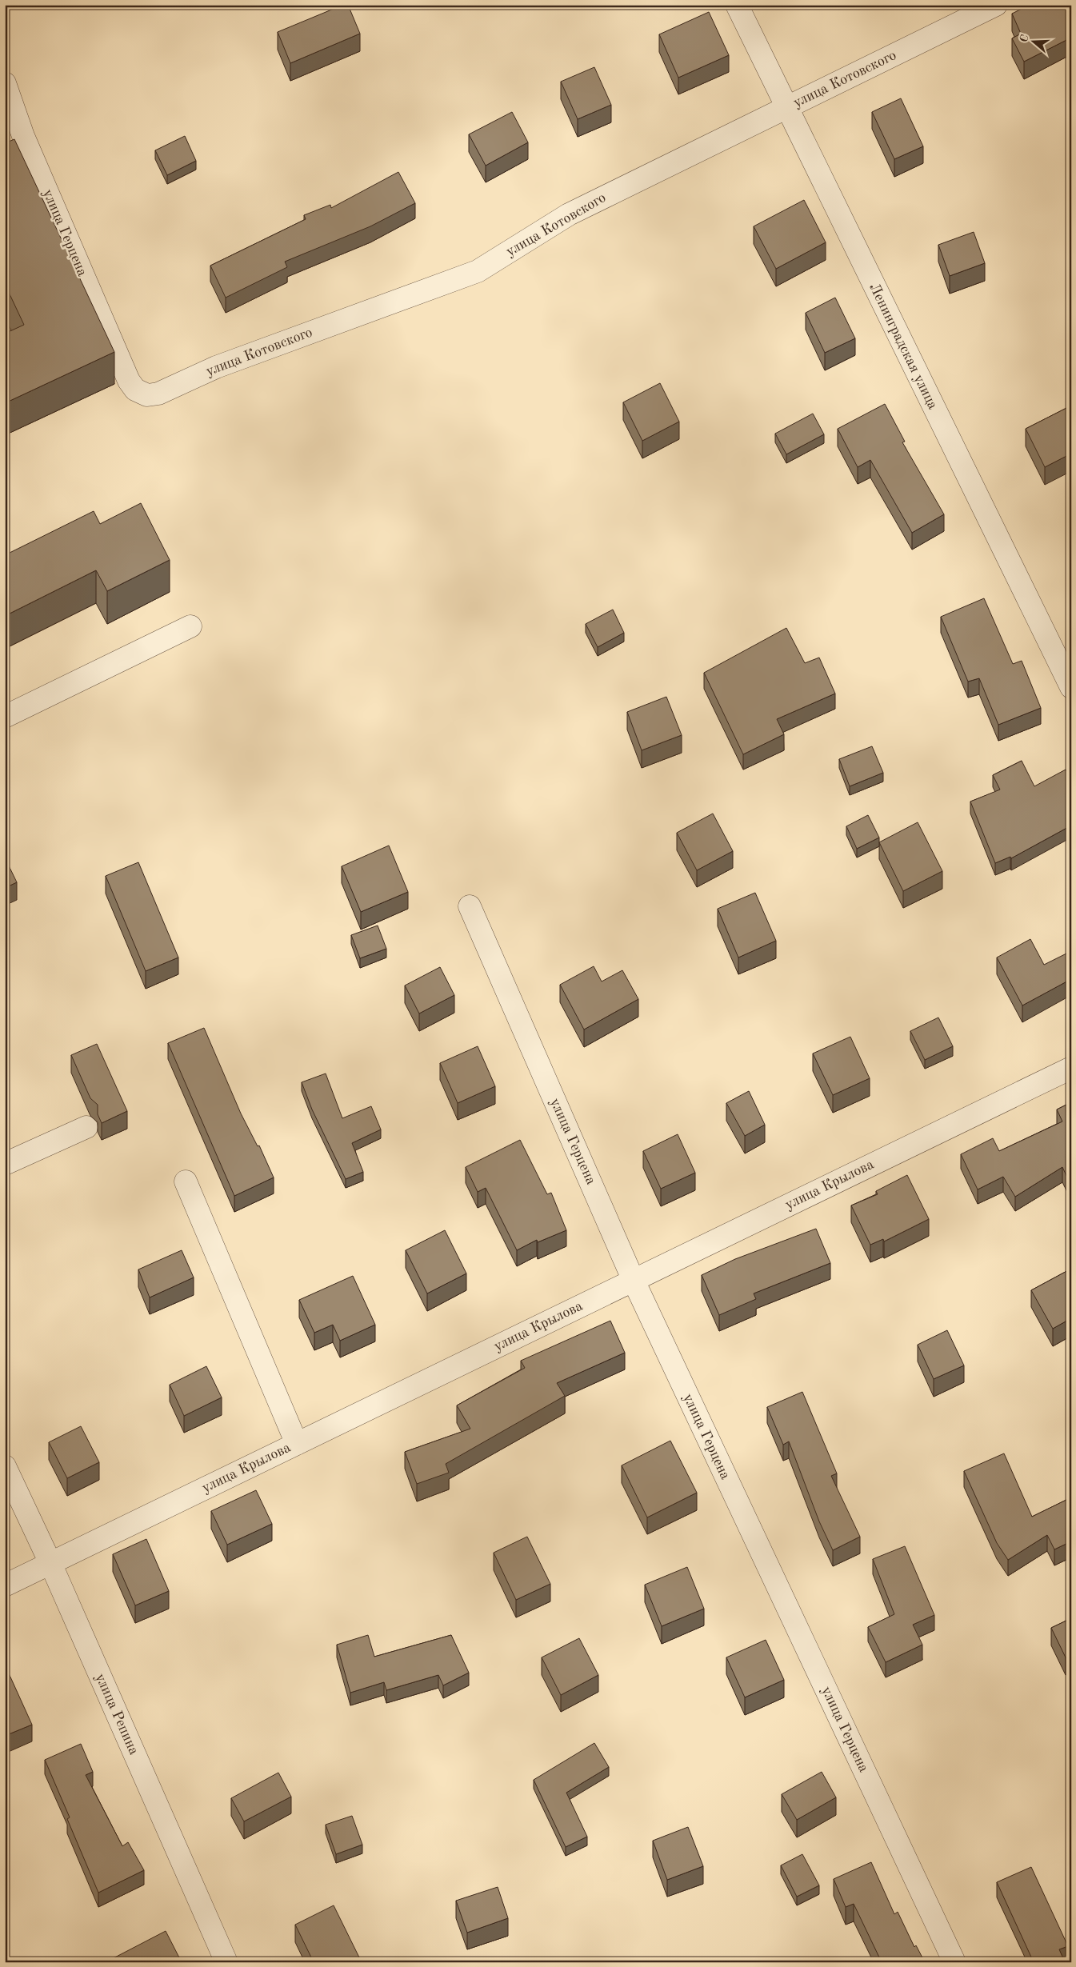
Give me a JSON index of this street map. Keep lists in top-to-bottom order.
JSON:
{
  "streets": {
    "street": [
      "улица Котовского",
      "улица Герцена",
      "Ленинградская улица",
      "улица Крылова",
      "улица Репина"
    ]
  },
  "crossings": [
    ["улица Котовского", "улица Герцена"],
    ["улица Котовского", "Ленинградская улица"],
    ["улица Герцена", "улица Крылова"],
    ["улица Крылова", "улица Репина"]
  ],
  "north": "left"
}
